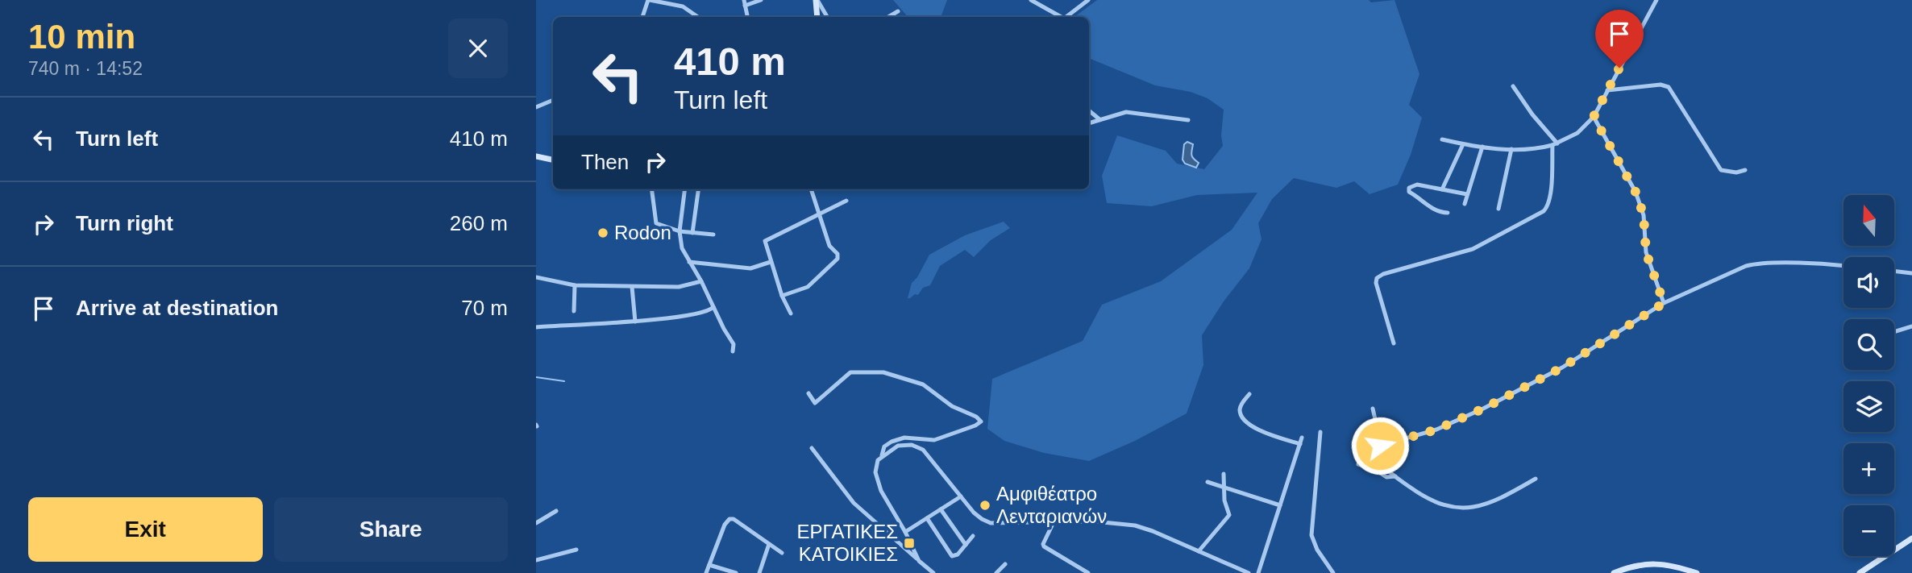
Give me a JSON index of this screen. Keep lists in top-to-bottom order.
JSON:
{
  "places": {
    "other": ["Rodon", "Αμφιθέατρο Λενταριανών"],
    "transit": ["ΕΡΓΑΤΙΚΕΣ ΚΑΤΟΙΚΙΕΣ"]
  },
  "north": "top",
  "page": {
    "heading": ["10 min", "740 m · 14:52"],
    "turn": ["410 m", "Turn left"],
    "list": [
      {
        "name": "Turn left",
        "value": "410 m"
      },
      {
        "name": "Turn right",
        "value": "260 m"
      },
      {
        "name": "Arrive at destination",
        "value": "70 m"
      }
    ],
    "then": "Then",
    "map_buttons": ["+", "−"],
    "buttons": ["Exit", "Share"]
  }
}
